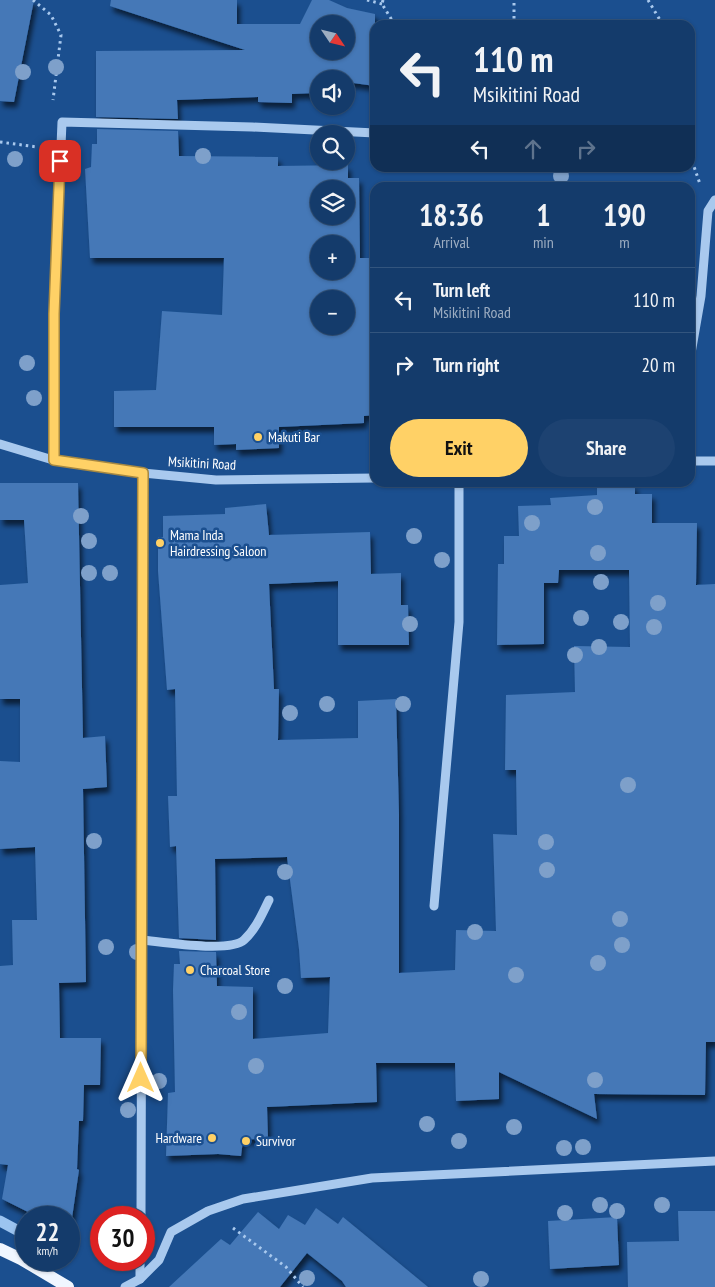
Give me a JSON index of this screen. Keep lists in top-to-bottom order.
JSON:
{
  "streets": {
    "street": ["Msikitini Road"]
  },
  "places": [
    "Makuti Bar",
    "Mama Inda Hairdressing Saloon",
    "Charcoal Store",
    "Hardware",
    "Survivor"
  ],
  "north": "bottom right",
  "page": {
    "map_buttons": ["+", "−"],
    "turn": ["110 m", "Msikitini Road"],
    "eta": [
      "18:36",
      "Arrival",
      "1",
      "min",
      "190",
      "m"
    ],
    "list": [
      {
        "name": "Turn left",
        "note": "Msikitini Road",
        "value": "110 m"
      },
      {
        "name": "Turn right",
        "value": "20 m"
      }
    ],
    "buttons": ["Exit", "Share"],
    "speed": "22 km/h",
    "limit": "30"
  }
}
